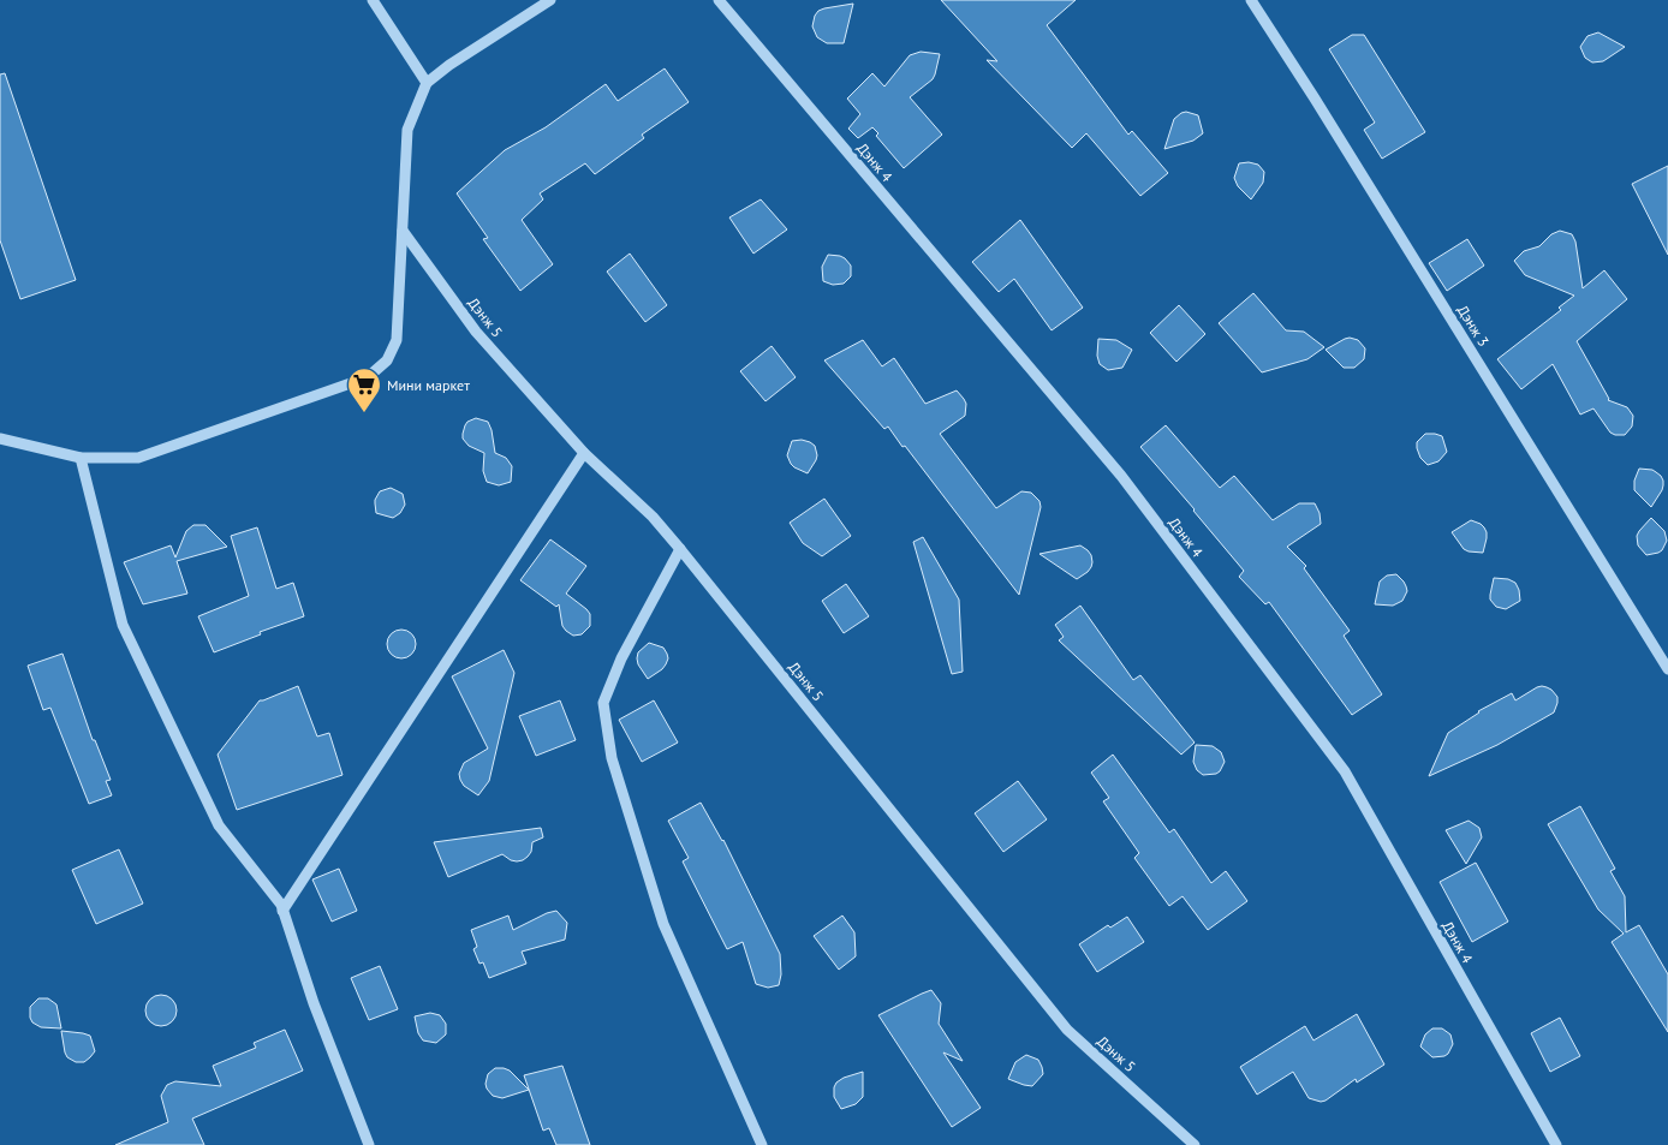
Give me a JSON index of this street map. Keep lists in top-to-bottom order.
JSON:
{
  "streets": {
    "street": ["Дэнж 4", "Дэнж 5", "Дэнж 3"]
  },
  "places": {
    "supermarket": ["Мини маркет"]
  }
}
